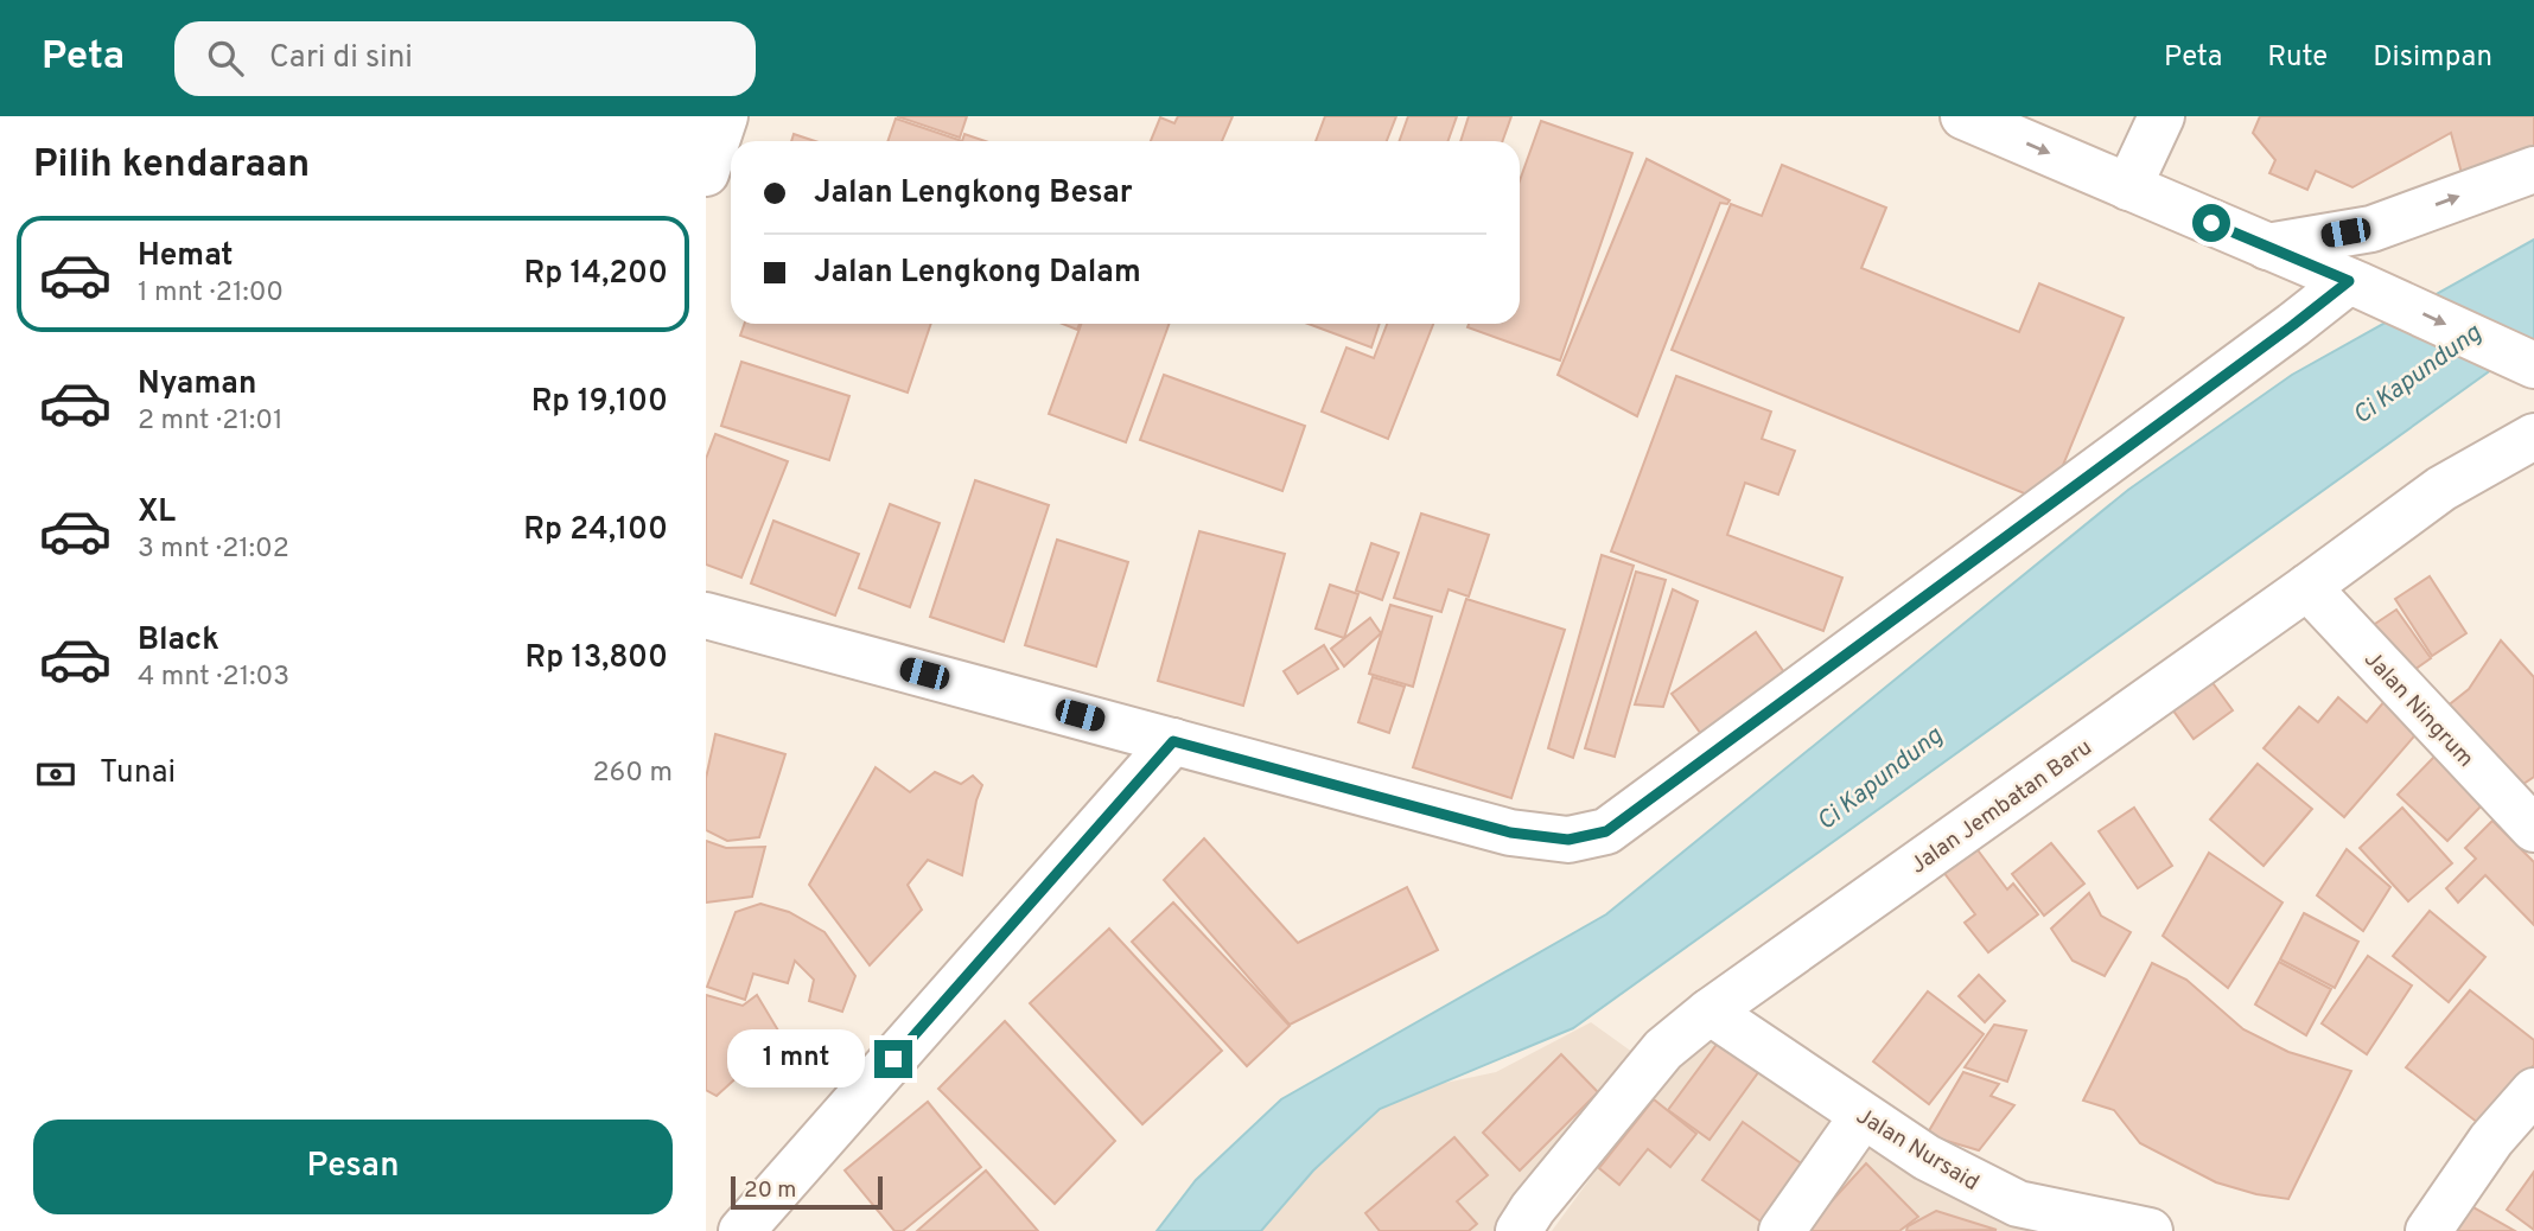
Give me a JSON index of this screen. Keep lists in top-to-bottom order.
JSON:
{
  "streets": {
    "street": ["Jalan Ningrum", "Jalan Jembatan Baru", "Jalan Nursaid"]
  },
  "crossings": [
    ["Jalan Ningrum", "Jalan Jembatan Baru"],
    ["Jalan Jembatan Baru", "Jalan Nursaid"]
  ],
  "water": ["Ci Kapundung"],
  "scale_bar": "20 m",
  "page": {
    "header": "Peta",
    "search": "Cari di sini",
    "nav": ["Peta", "Rute", "Disimpan"],
    "heading": "Pilih kendaraan",
    "banner": ["Jalan Lengkong Besar", "Jalan Lengkong Dalam"],
    "list": [
      {
        "name": "Hemat",
        "note": "1 mnt · 21:00",
        "value": "Rp 14,200"
      },
      {
        "name": "Nyaman",
        "note": "2 mnt · 21:01",
        "value": "Rp 19,100"
      },
      {
        "name": "XL",
        "note": "3 mnt · 21:02",
        "value": "Rp 24,100"
      },
      {
        "name": "Black",
        "note": "4 mnt · 21:03",
        "value": "Rp 13,800"
      }
    ],
    "pay": ["Tunai", "260 m"],
    "bubble": "1 mnt",
    "buttons": "Pesan",
    "scale": "20 m"
  }
}
